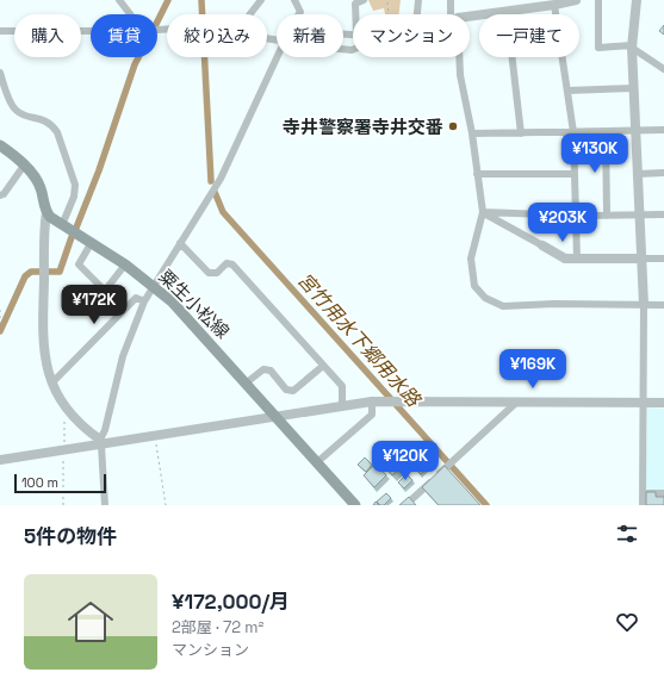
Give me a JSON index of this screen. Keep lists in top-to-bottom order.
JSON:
{
  "streets": {
    "main road": ["粟生小松線"]
  },
  "water": ["宮竹用水下郷用水路"],
  "places": ["寺井警察署寺井交番"],
  "scale_bar": "100 m",
  "page": {
    "chip": [
      "購入",
      "賃貸",
      "絞り込み",
      "新着",
      "マンション",
      "一戸建て"
    ],
    "price": [
      "¥130K",
      "¥203K",
      "¥172K",
      "¥169K",
      "¥120K"
    ],
    "scale": "100 m",
    "heading": "5件の物件",
    "list": [
      {
        "name": "¥172,000/月",
        "note": "2部屋 · 72 m² · マンション"
      }
    ]
  }
}
